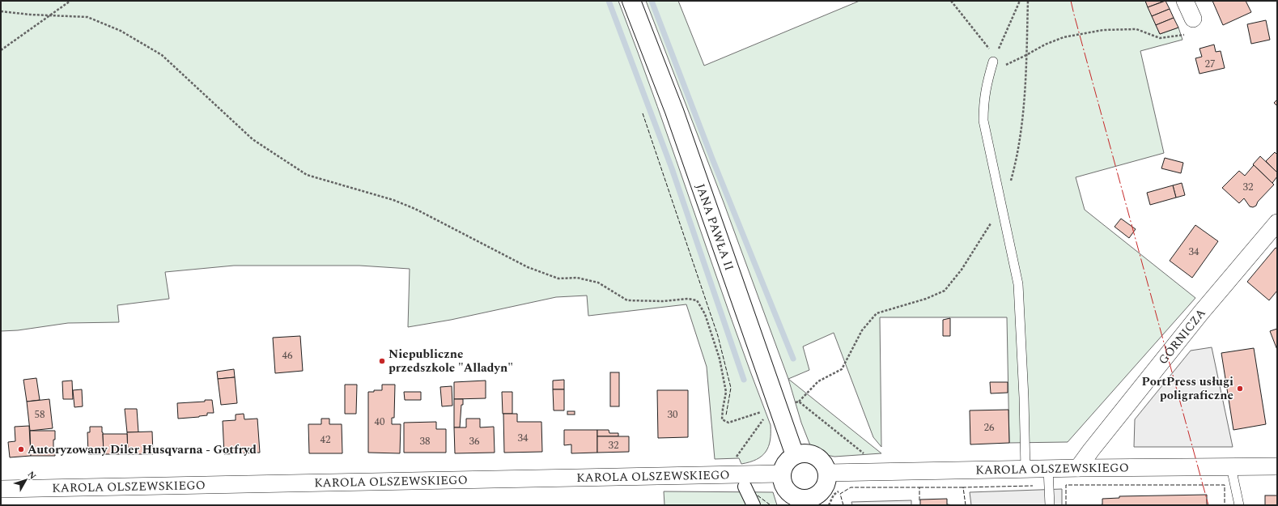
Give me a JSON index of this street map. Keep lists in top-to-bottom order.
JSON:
{
  "streets": {
    "main road": ["JANA PAWŁA II"],
    "street": ["GÓRNICZA", "KAROLA OLSZEWSKIEGO"]
  },
  "crossings": [
    ["JANA PAWŁA II", "KAROLA OLSZEWSKIEGO"],
    ["GÓRNICZA", "KAROLA OLSZEWSKIEGO"]
  ],
  "places": ["Niepubliczne przedszkole \"Alladyn\"", "PortPress usługi poligraficzne", "Autoryzowany Diler Husqvarna - Gotfryd"],
  "house_numbers": [
    "27",
    "32",
    "34",
    "46",
    "58",
    "30",
    "40",
    "26",
    "34",
    "42",
    "38",
    "36",
    "32"
  ],
  "north": "top right"
}
